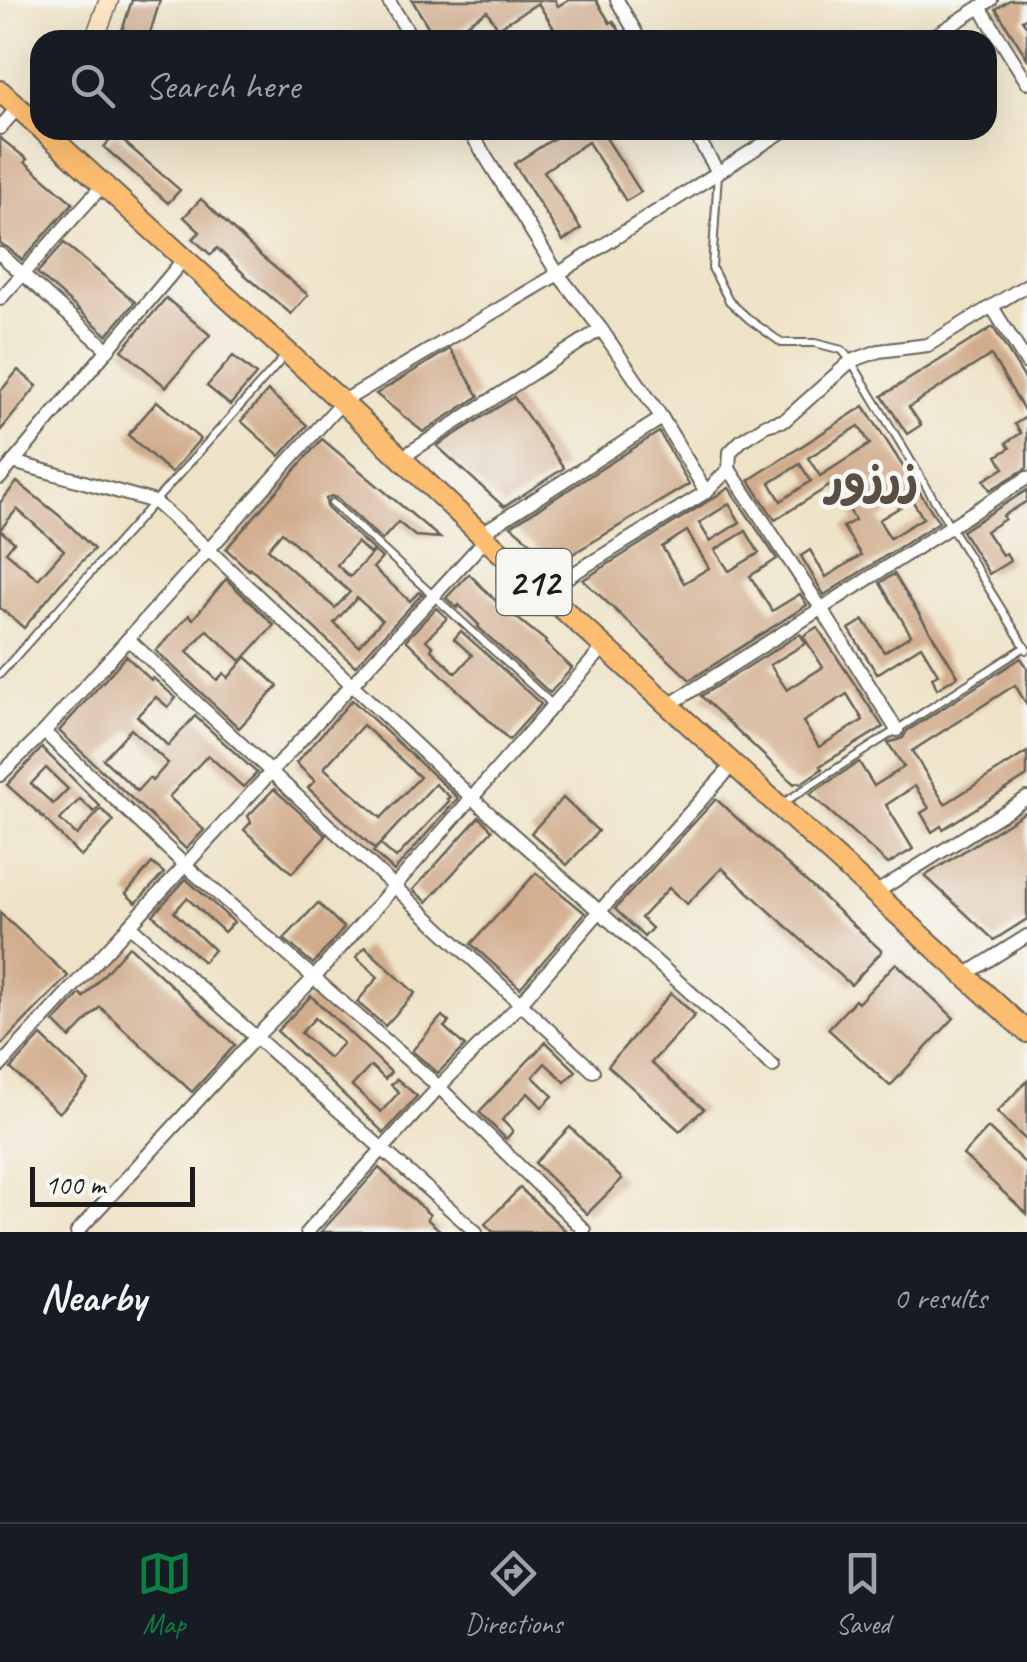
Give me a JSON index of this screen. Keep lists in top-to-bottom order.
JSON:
{
  "streets": {
    "main road": ["212"]
  },
  "districts": ["زرزور"],
  "scale_bar": "100 m",
  "page": {
    "search": "Search here",
    "scale": "100 m",
    "heading": ["Nearby", "0 results"],
    "nav": ["Map", "Directions", "Saved"]
  }
}
